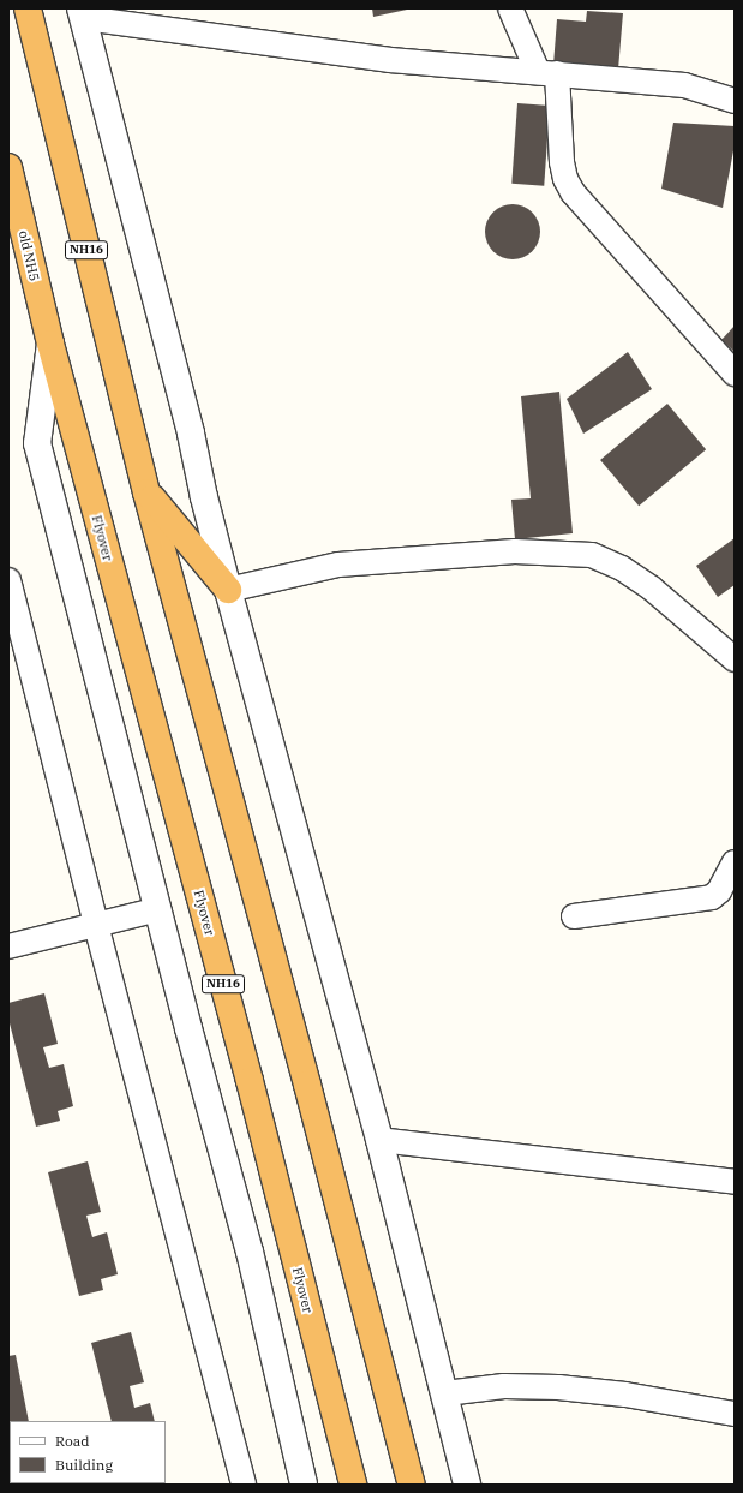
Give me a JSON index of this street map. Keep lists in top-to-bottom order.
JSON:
{
  "streets": {
    "highway": ["NH16", "old NH5", "Flyover"]
  },
  "crossings": [
    ["old NH5", "Flyover"]
  ],
  "legend": ["Road", "Building"]
}
